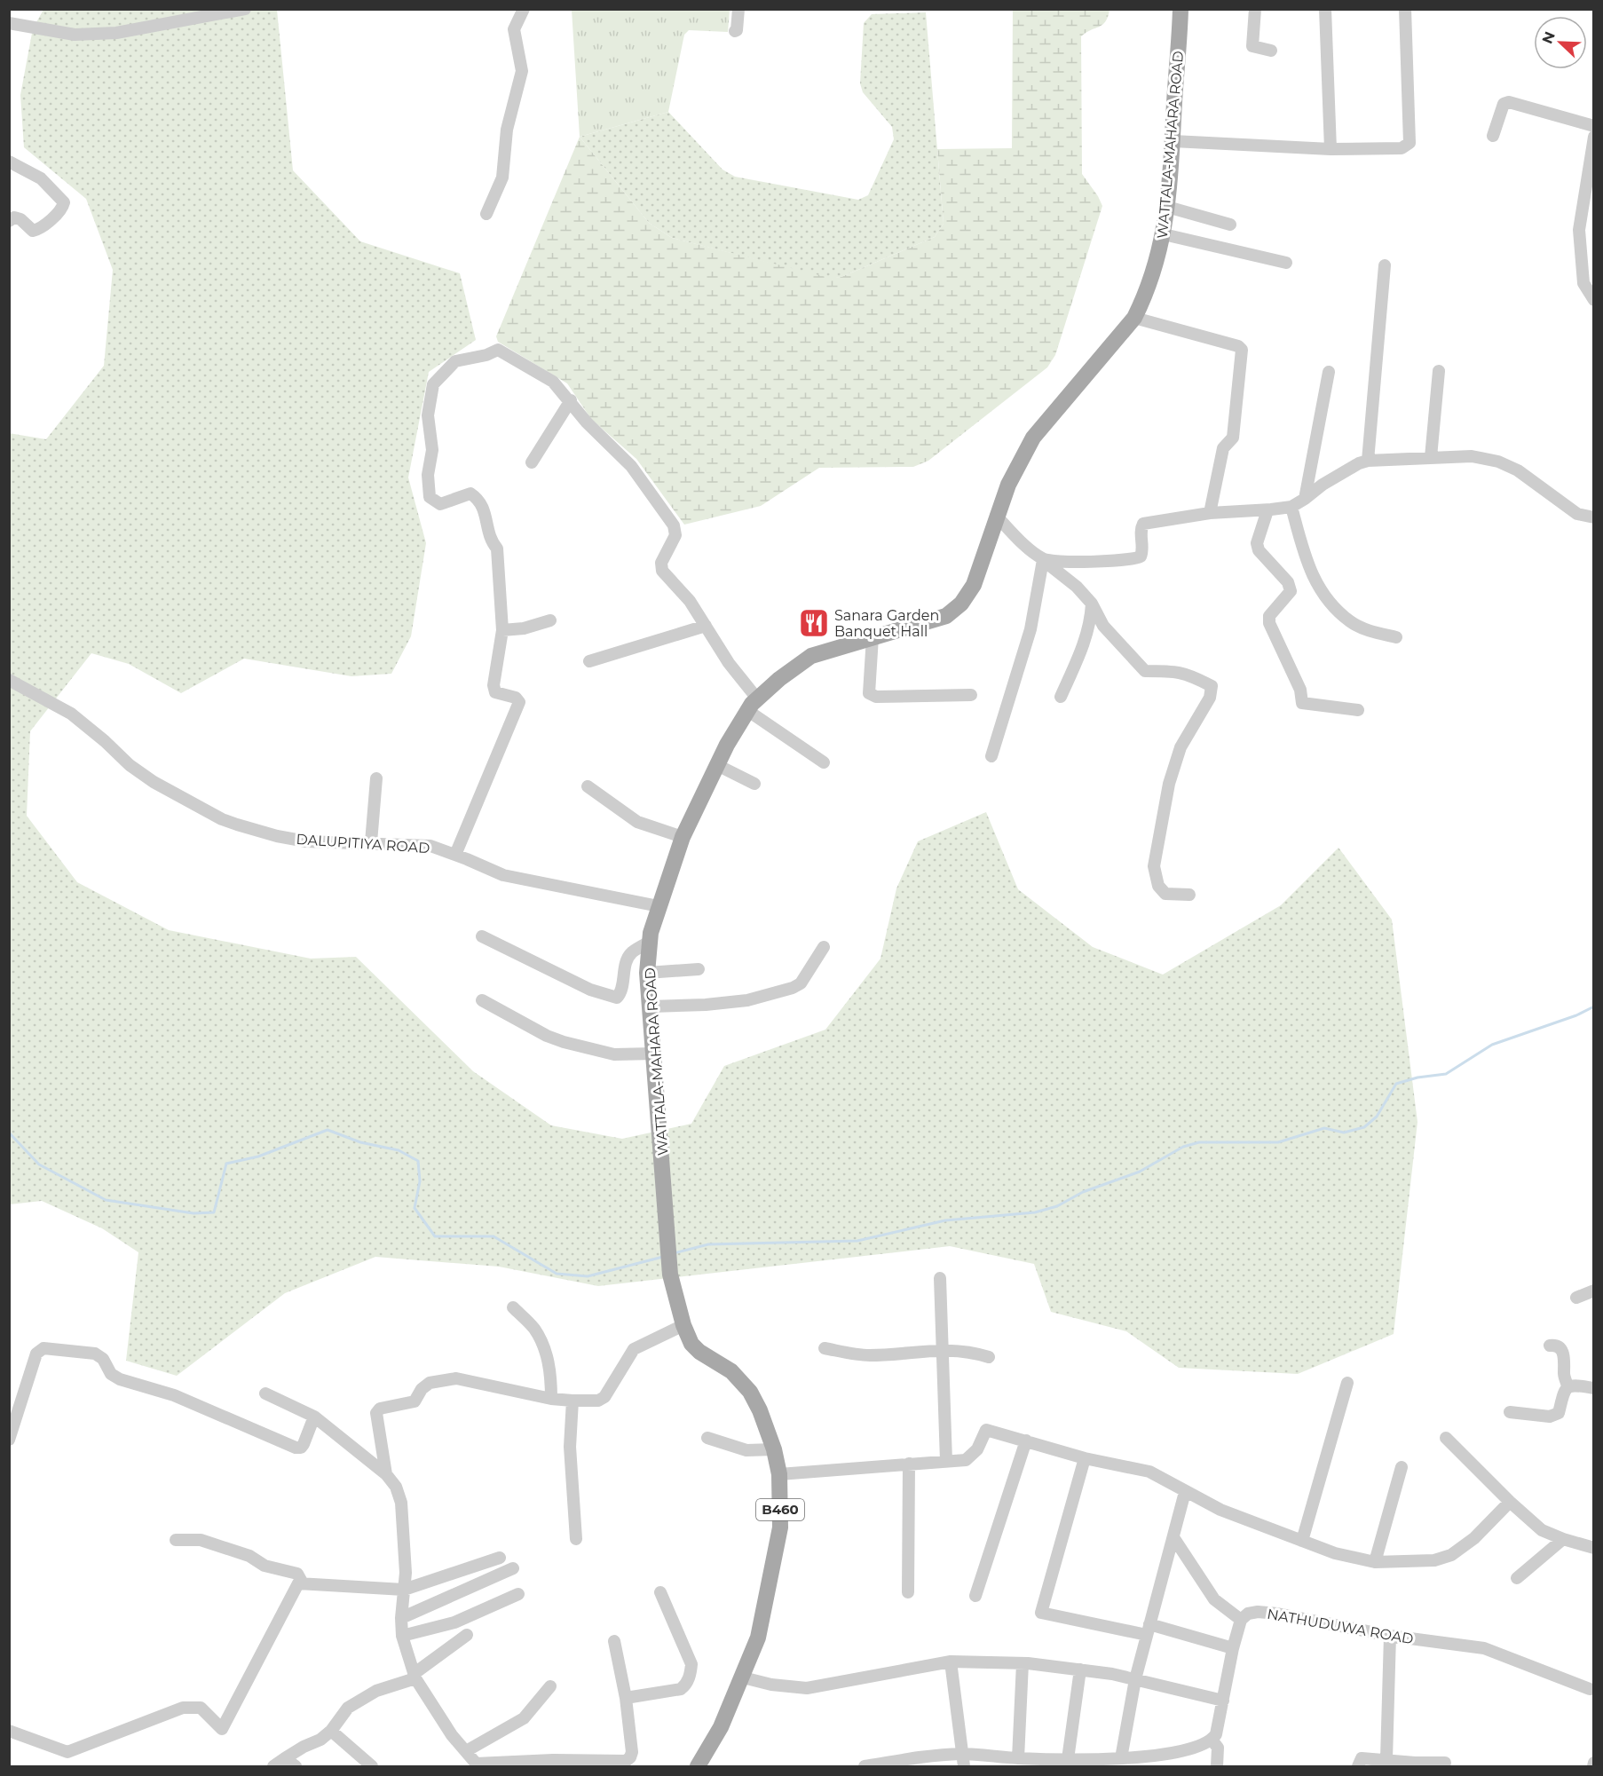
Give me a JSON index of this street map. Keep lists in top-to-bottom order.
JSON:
{
  "streets": {
    "main road": ["WATTALA-MAHARA ROAD", "B460"],
    "street": ["DALUPITIYA ROAD", "NATHUDUWA ROAD"]
  },
  "crossings": [
    ["WATTALA-MAHARA ROAD", "DALUPITIYA ROAD"]
  ],
  "places": {
    "restaurant": ["Sanara Garden Banquet Hall"]
  },
  "north": "top left"
}
